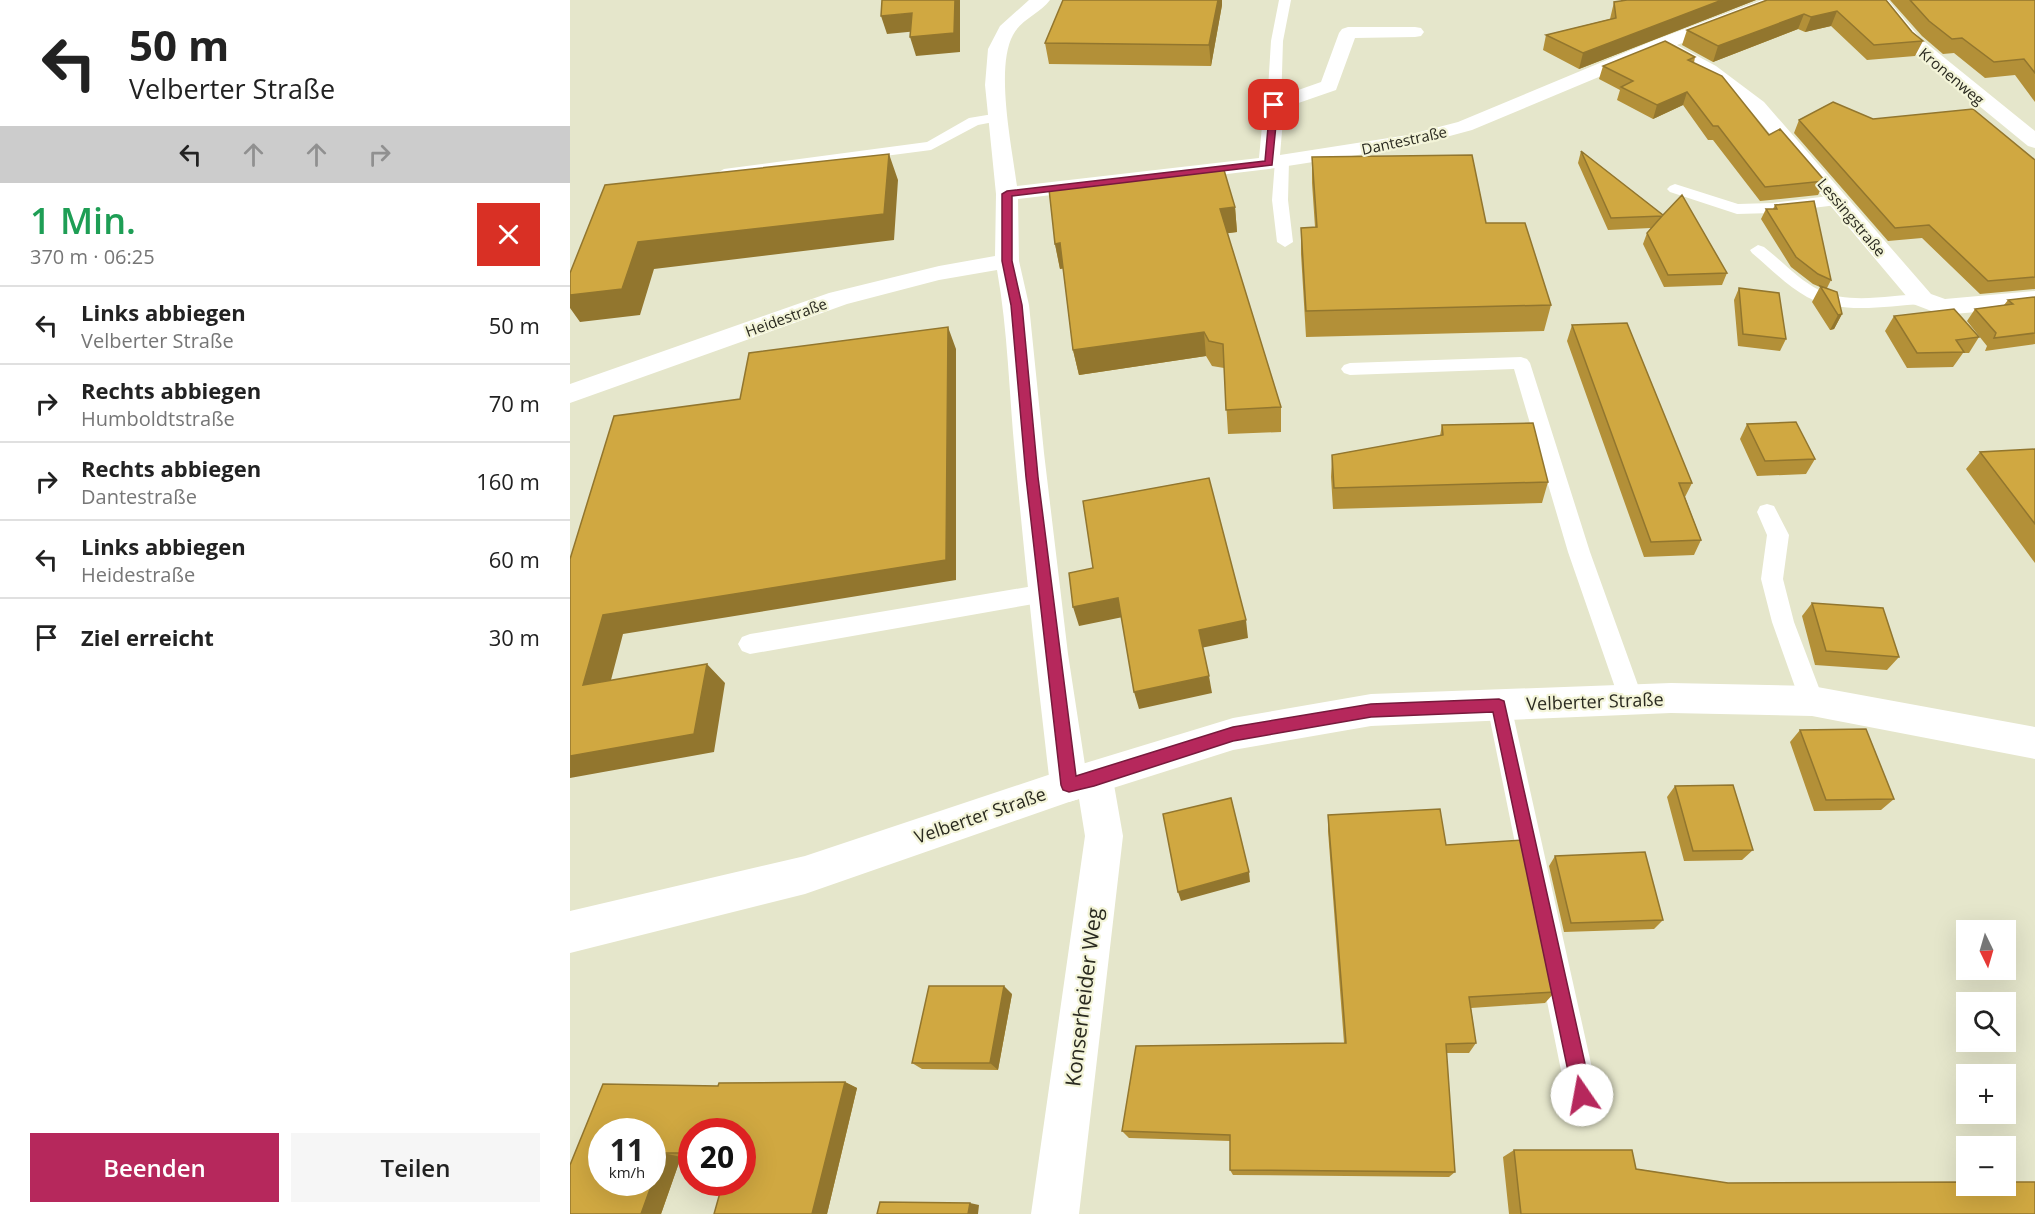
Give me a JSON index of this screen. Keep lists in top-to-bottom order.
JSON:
{
  "streets": {
    "street": [
      "Kronenweg",
      "Dantestraße",
      "Lessingstraße",
      "Heidestraße",
      "Velberter Straße",
      "Konserheider Weg"
    ]
  },
  "crossings": [
    ["Dantestraße", "Lessingstraße"],
    ["Dantestraße", "Konserheider Weg"],
    ["Heidestraße", "Konserheider Weg"],
    ["Velberter Straße", "Konserheider Weg"]
  ],
  "north": "bottom",
  "page": {
    "turn": ["50 m", "Velberter Straße"],
    "heading": ["1 Min.", "370 m · 06:25"],
    "list": [
      {
        "name": "Links abbiegen",
        "note": "Velberter Straße",
        "value": "50 m"
      },
      {
        "name": "Rechts abbiegen",
        "note": "Humboldtstraße",
        "value": "70 m"
      },
      {
        "name": "Rechts abbiegen",
        "note": "Dantestraße",
        "value": "160 m"
      },
      {
        "name": "Links abbiegen",
        "note": "Heidestraße",
        "value": "60 m"
      },
      {
        "name": "Ziel erreicht",
        "value": "30 m"
      }
    ],
    "map_buttons": ["+", "−"],
    "speed": "11 km/h",
    "limit": "20",
    "buttons": ["Beenden", "Teilen"]
  }
}
